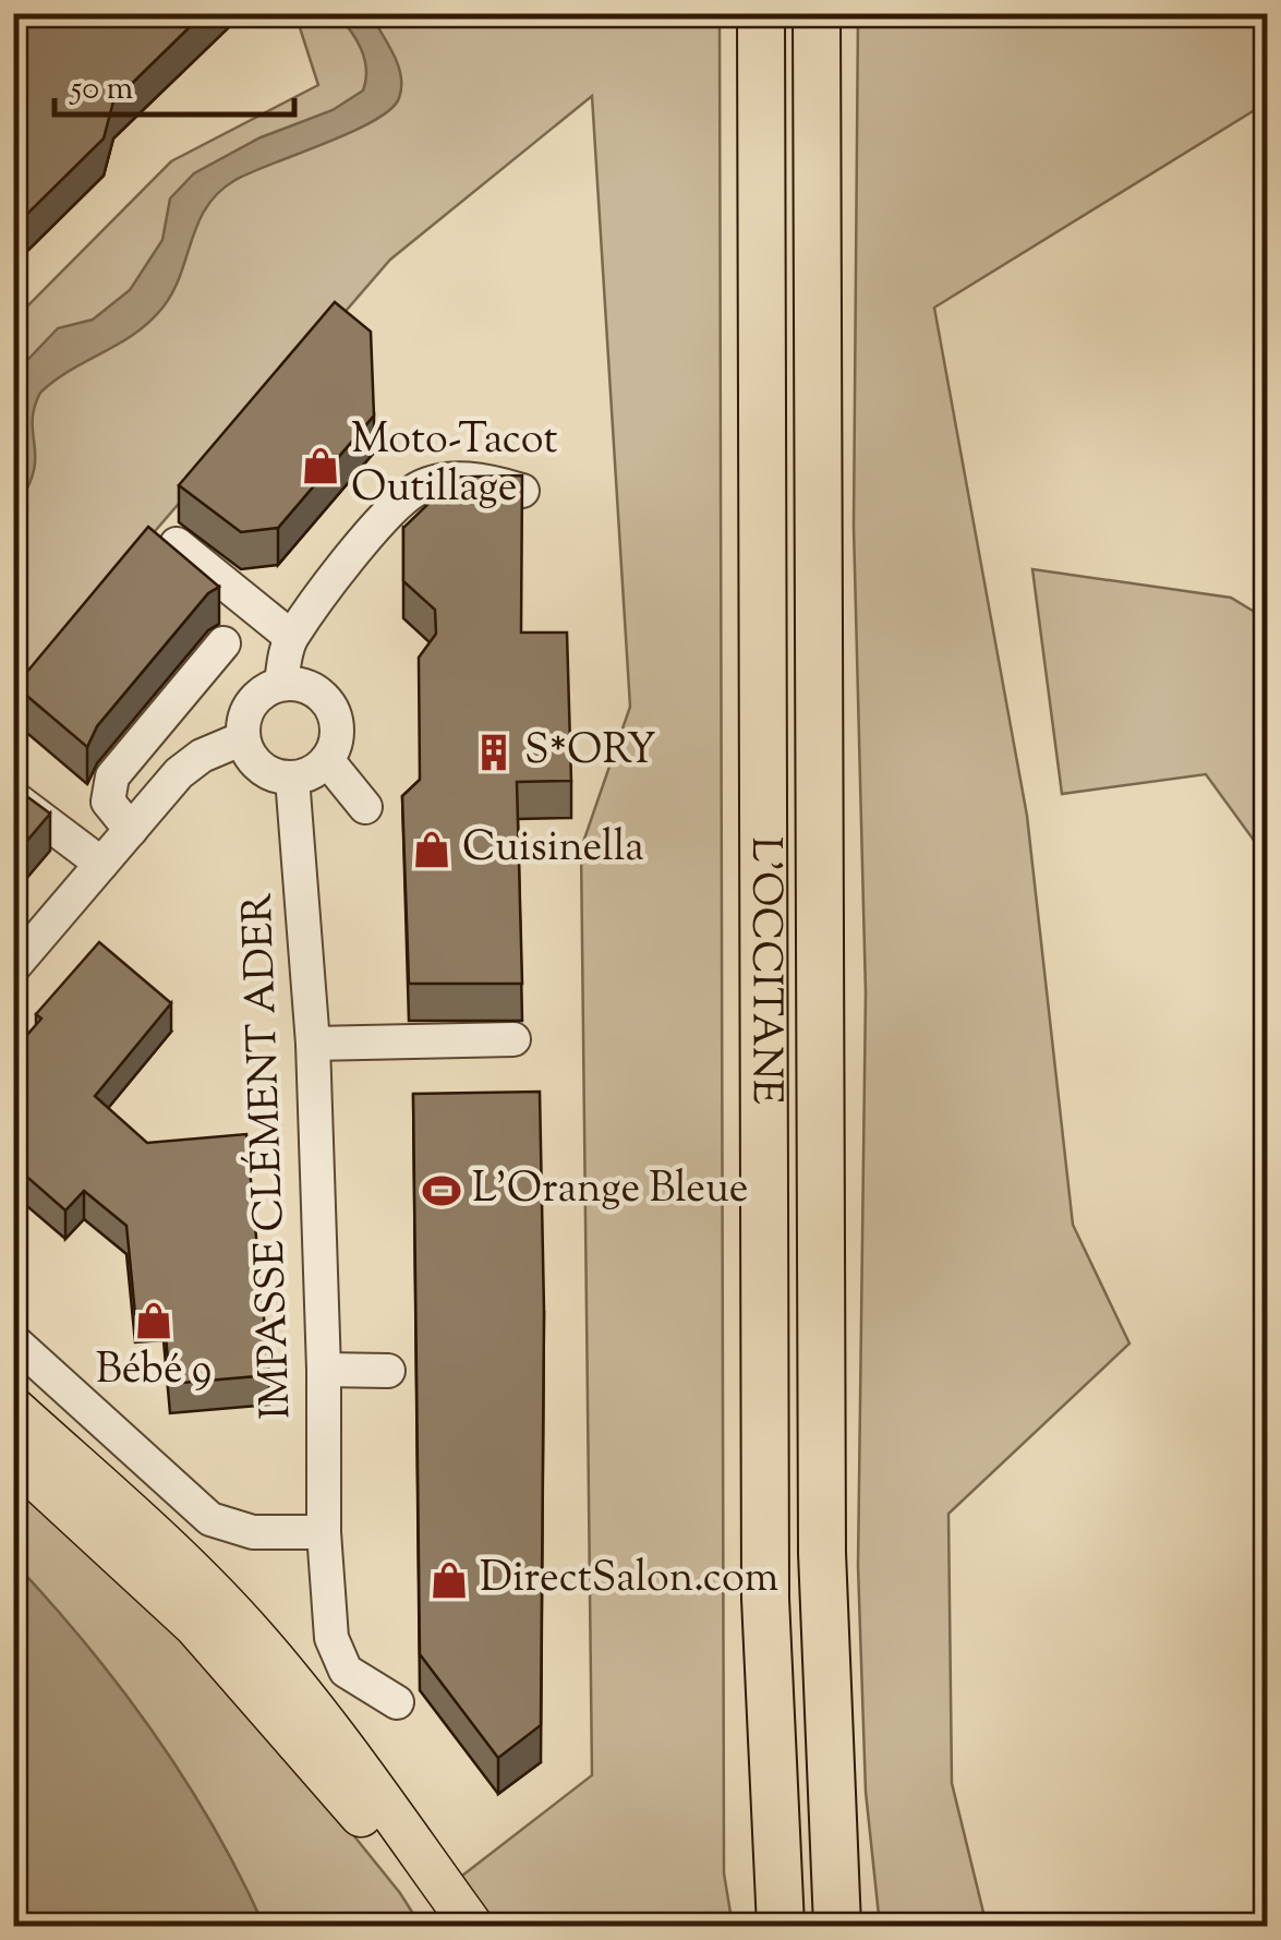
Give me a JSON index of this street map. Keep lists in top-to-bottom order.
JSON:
{
  "streets": {
    "highway": ["L'OCCITANE"],
    "street": ["IMPASSE CLÉMENT ADER"]
  },
  "places": {
    "shop": [
      "Moto-Tacot Outillage",
      "Cuisinella",
      "Bébé 9",
      "DirectSalon.com"
    ],
    "building": ["S*ORY"],
    "sports": ["L'Orange Bleue"]
  },
  "scale_bar": "50 m"
}
